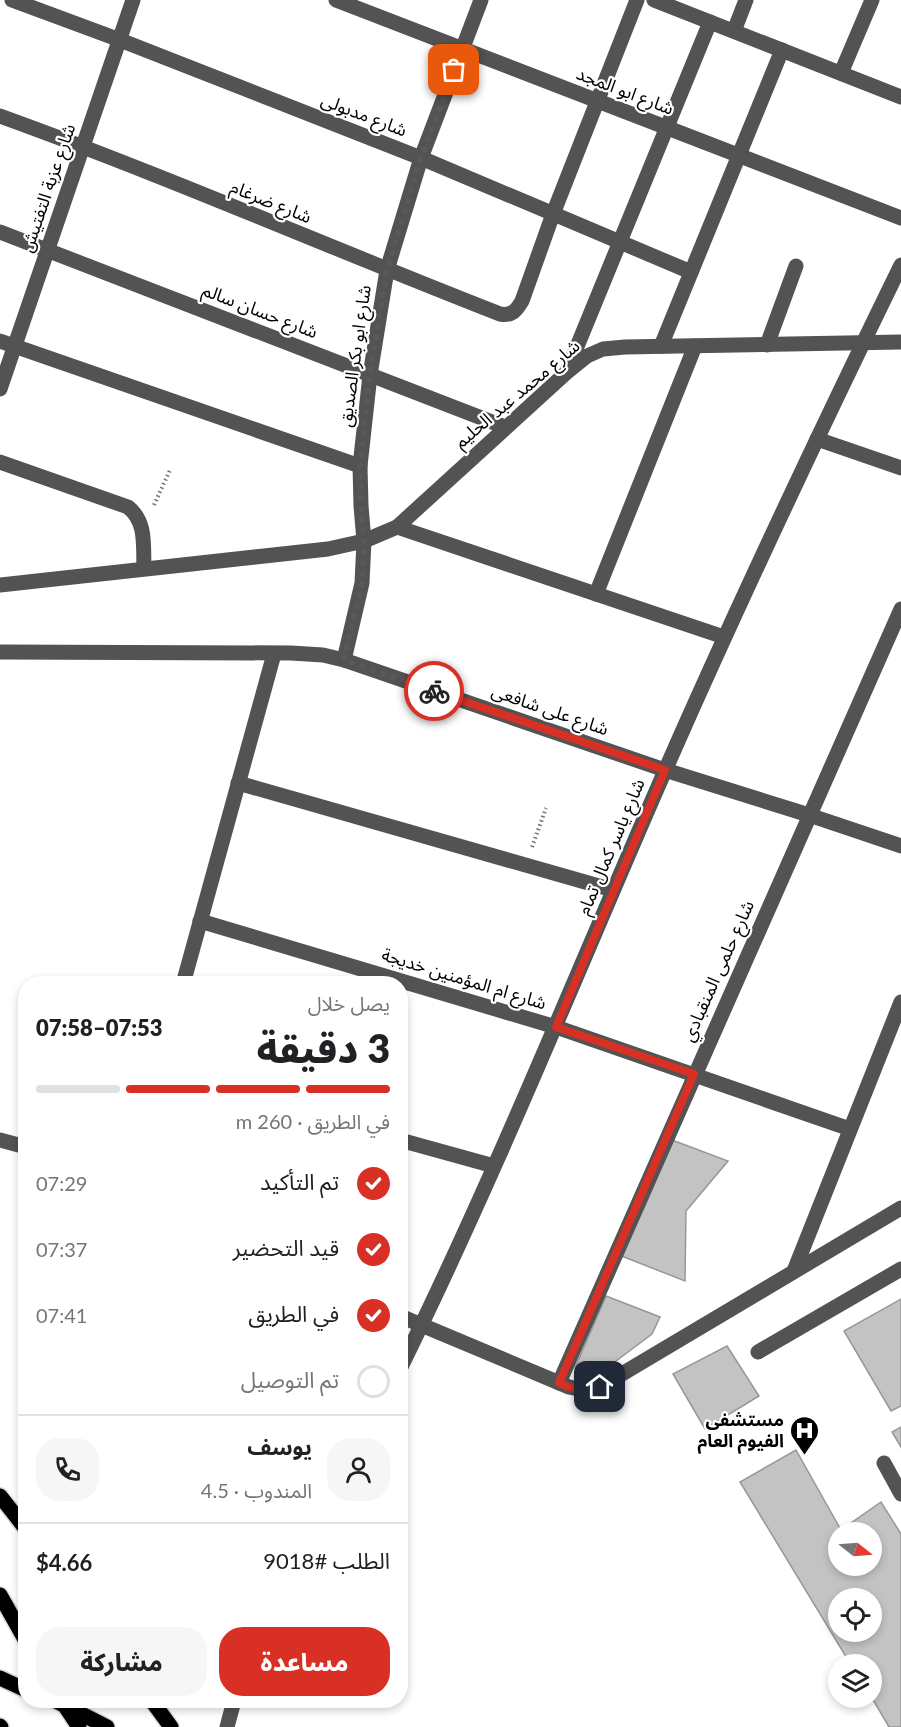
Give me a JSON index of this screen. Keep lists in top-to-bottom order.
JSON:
{
  "streets": {
    "street": [
      "شارع ابو المجد",
      "شارع مدبولى",
      "شارع عزبة التفتيش",
      "شارع ضرغام",
      "شارع حسان سالم",
      "شارع ابو بكر الصديق",
      "شارع محمد عبد الحليم",
      "شارع على شافعى",
      "شارع ياسر كمال تمام",
      "شارع حلمى المنقبادي",
      "شارع ام المؤمنين خديجة"
    ]
  },
  "crossings": [
    ["شارع ابو المجد", "شارع ابو بكر الصديق"],
    ["شارع مدبولى", "شارع عزبة التفتيش"],
    ["شارع مدبولى", "شارع ضرغام"],
    ["شارع مدبولى", "شارع ابو بكر الصديق"],
    ["شارع عزبة التفتيش", "شارع ضرغام"],
    ["شارع عزبة التفتيش", "شارع حسان سالم"],
    ["شارع ضرغام", "شارع ابو بكر الصديق"],
    ["شارع حسان سالم", "شارع ابو بكر الصديق"],
    ["شارع حسان سالم", "شارع محمد عبد الحليم"],
    ["شارع ابو بكر الصديق", "شارع محمد عبد الحليم"],
    ["شارع ابو بكر الصديق", "شارع على شافعى"],
    ["شارع محمد عبد الحليم", "شارع ياسر كمال تمام"],
    ["شارع على شافعى", "شارع ياسر كمال تمام"],
    ["شارع على شافعى", "شارع حلمى المنقبادي"],
    ["شارع ياسر كمال تمام", "شارع ام المؤمنين خديجة"],
    ["شارع حلمى المنقبادي", "شارع ام المؤمنين خديجة"]
  ],
  "places": {
    "hospital": ["مستشفى الفيوم العام"]
  },
  "north": "right",
  "page": {
    "heading": ["3 دقيقة", "يصل خلال", "07:53–07:58"],
    "panel": [
      "يوسف",
      "المندوب · 4.5",
      "الطلب #9018",
      "$4.66"
    ],
    "bar": "في الطريق · 260 m",
    "list": [
      ["تم التأكيد", "07:29"],
      ["قيد التحضير", "07:37"],
      ["في الطريق", "07:41"],
      "تم التوصيل"
    ],
    "buttons": ["مساعدة", "مشاركة"]
  }
}
